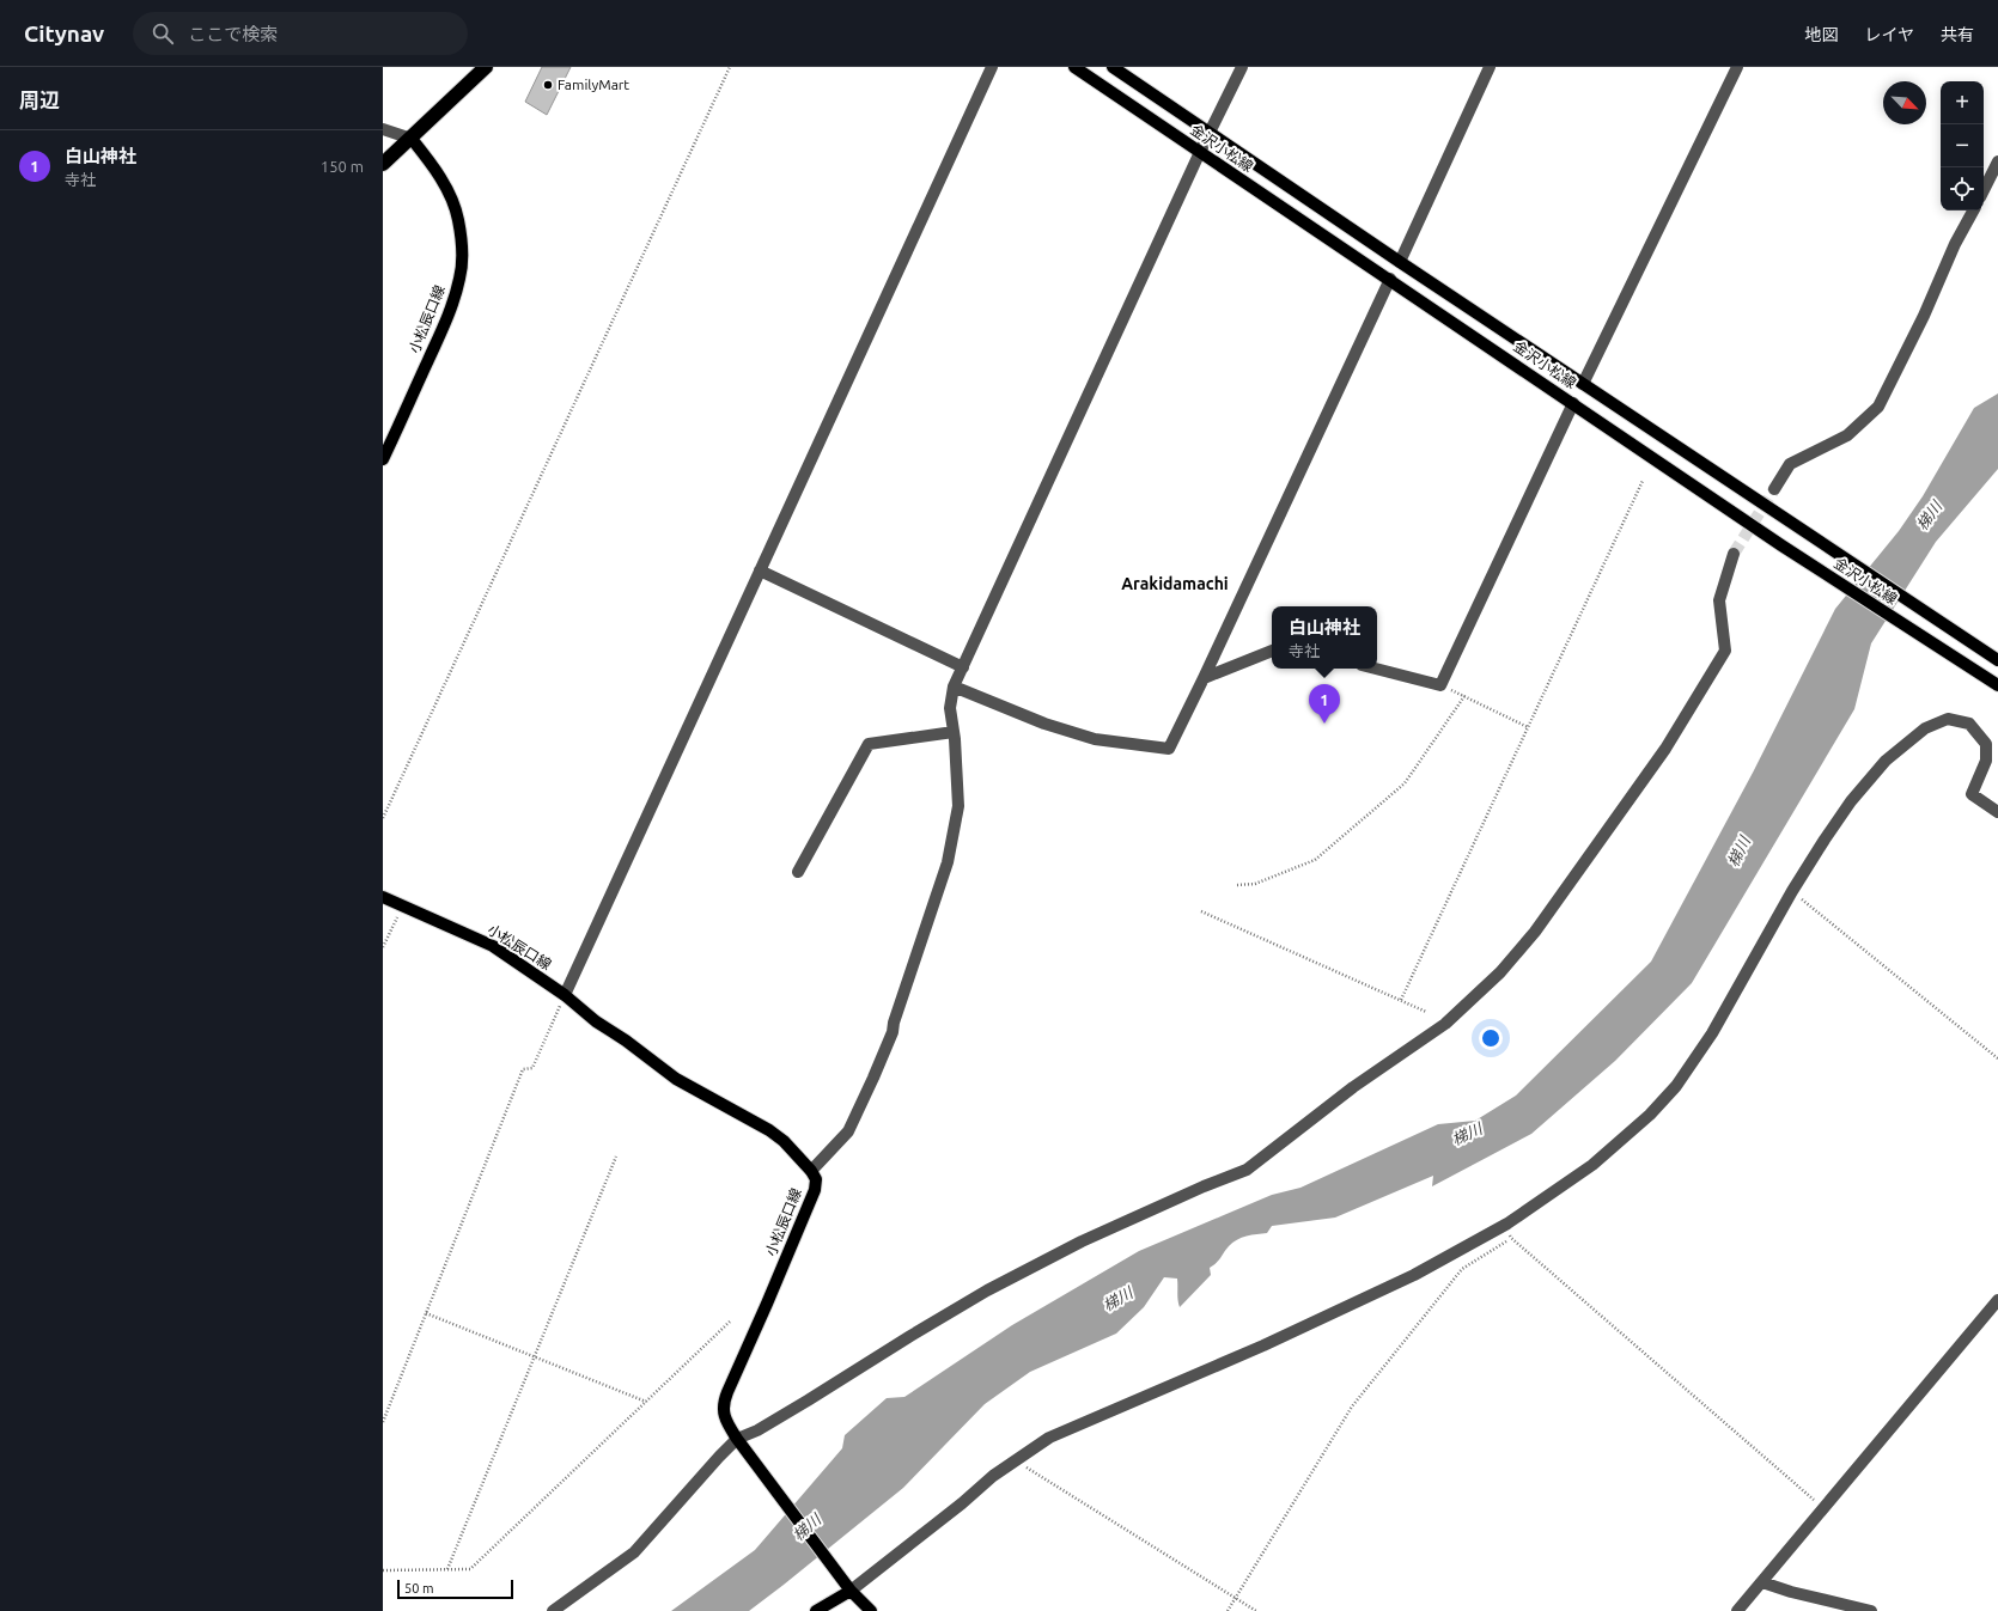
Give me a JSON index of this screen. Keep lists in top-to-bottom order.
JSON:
{
  "streets": {
    "main road": ["金沢小松線", "小松辰口線"]
  },
  "districts": ["Arakidamachi"],
  "water": ["梯川"],
  "places": ["FamilyMart"],
  "scale_bar": "50 m",
  "north": "bottom right",
  "page": {
    "header": "Citynav",
    "search": "ここで検索",
    "nav": ["地図", "レイヤ", "共有"],
    "heading": "周辺",
    "map_buttons": ["+", "−"],
    "list": [
      {
        "mark": "1",
        "name": "白山神社",
        "note": "寺社",
        "value": "150 m"
      }
    ],
    "popup": ["白山神社", "寺社"],
    "pins": "1",
    "scale": "50 m"
  }
}
